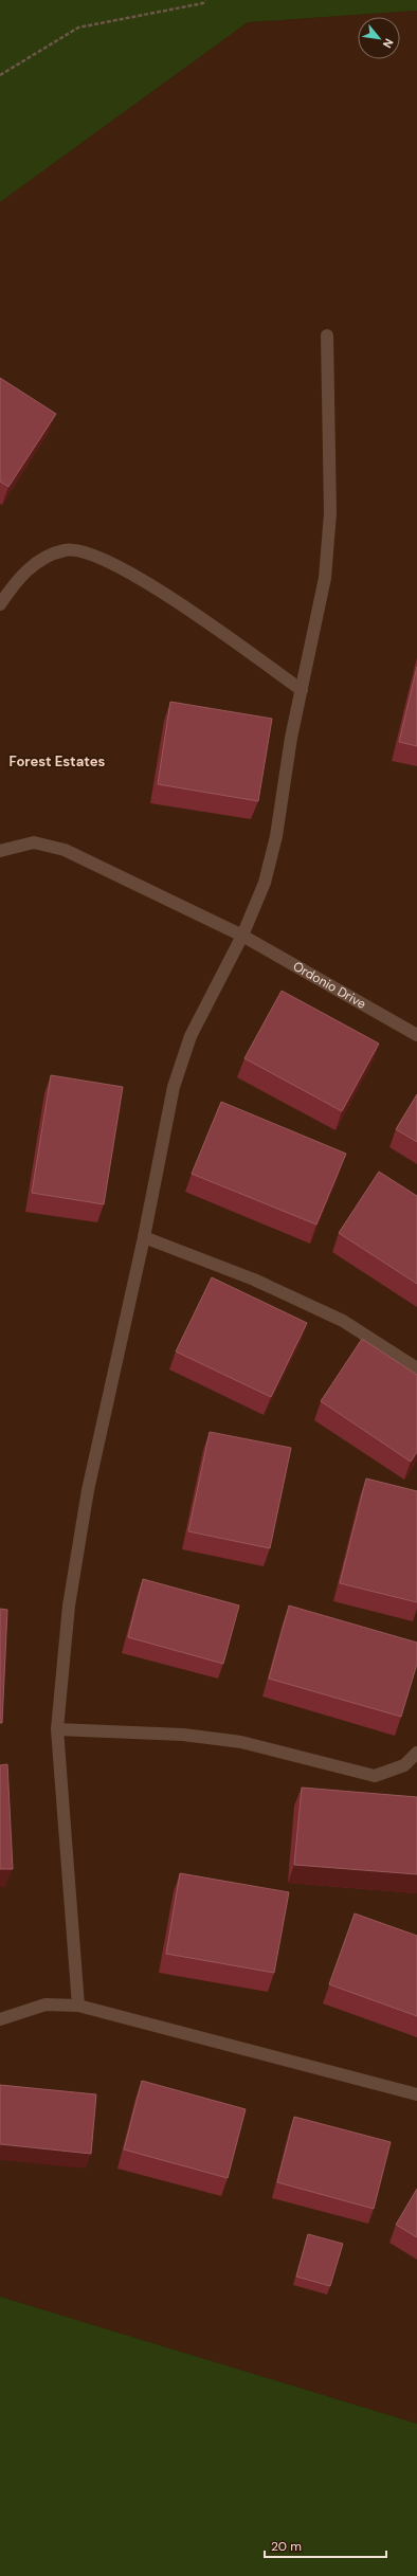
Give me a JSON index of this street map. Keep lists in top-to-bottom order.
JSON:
{
  "streets": {
    "street": ["Ordonio Drive"]
  },
  "districts": ["Forest Estates"],
  "scale_bar": "20 m",
  "north": "bottom right"
}
